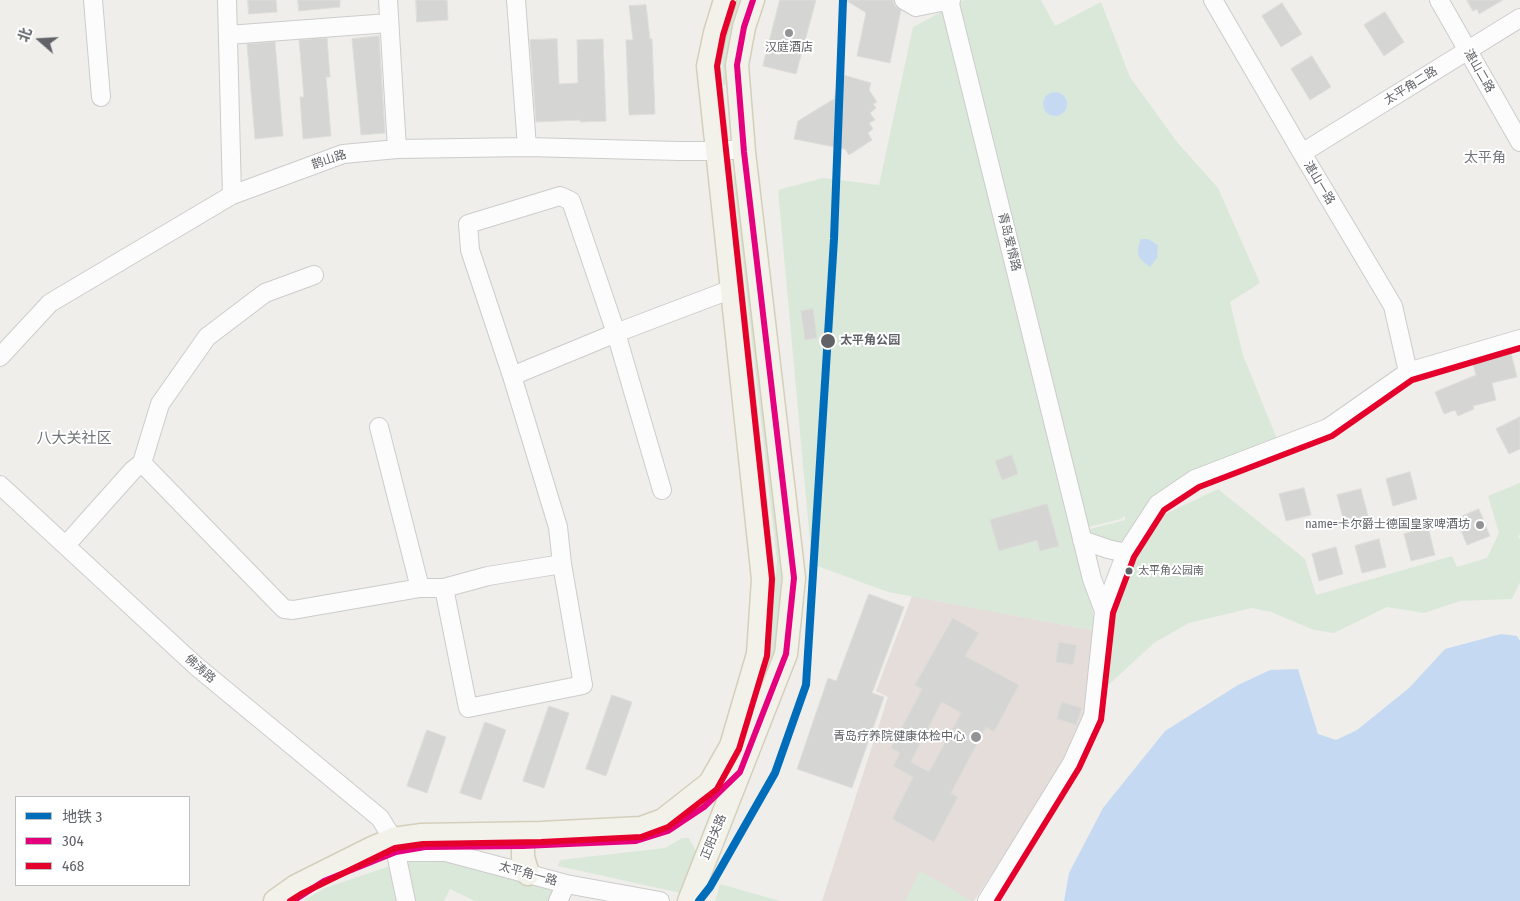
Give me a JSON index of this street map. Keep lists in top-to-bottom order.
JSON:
{
  "streets": {
    "main road": ["正阳关路"],
    "street": [
      "湛山二路",
      "太平角二路",
      "鹊山路",
      "湛山一路",
      "青岛爱情路",
      "佛涛路",
      "太平角一路"
    ]
  },
  "crossings": [
    ["湛山二路", "太平角二路"],
    ["太平角二路", "湛山一路"],
    ["鹊山路", "正阳关路"],
    ["佛涛路", "太平角一路"]
  ],
  "districts": ["太平角", "八大关社区"],
  "places": [
    "汉庭酒店",
    "太平角公园",
    "name=卡尔爵士德国皇家啤酒坊",
    "太平角公园南",
    "青岛疗养院健康体检中心"
  ],
  "lines": ["metro line 3", "transit line 304", "transit line 468"],
  "legend": ["地铁 3", "304", "468"],
  "north": "left"
}
